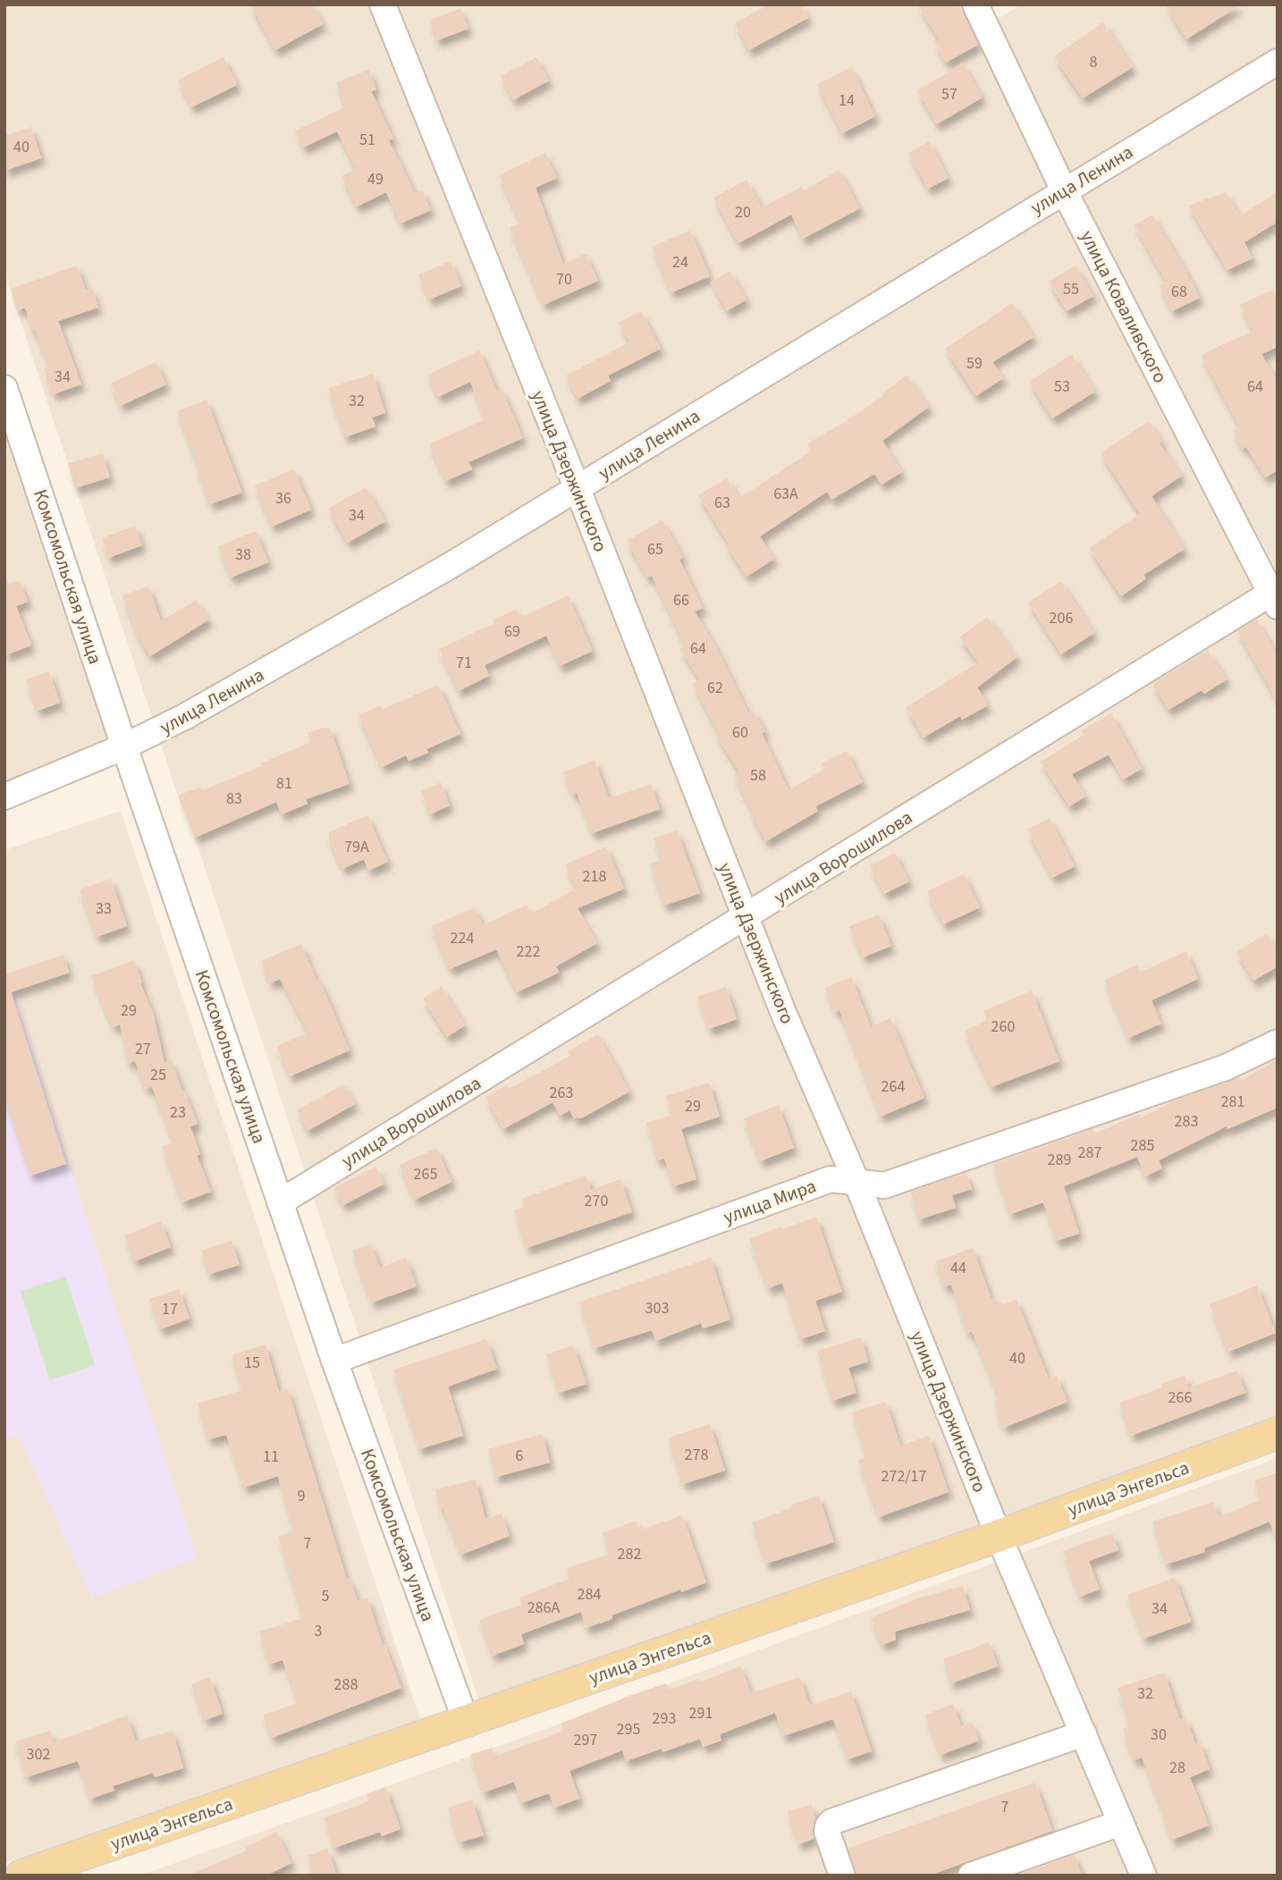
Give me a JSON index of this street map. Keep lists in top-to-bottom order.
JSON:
{
  "streets": {
    "main road": ["улица Энгельса"],
    "street": [
      "улица Ленина",
      "улица Коваливского",
      "улица Дзержинского",
      "Комсомольская улица",
      "улица Ворошилова",
      "улица Мира"
    ]
  },
  "crossings": [
    ["улица Ленина", "улица Коваливского"],
    ["улица Ленина", "улица Дзержинского"],
    ["улица Ленина", "Комсомольская улица"],
    ["улица Коваливского", "улица Ворошилова"],
    ["улица Дзержинского", "улица Ворошилова"],
    ["улица Дзержинского", "улица Мира"],
    ["улица Дзержинского", "улица Энгельса"],
    ["Комсомольская улица", "улица Ворошилова"],
    ["Комсомольская улица", "улица Мира"],
    ["Комсомольская улица", "улица Энгельса"]
  ],
  "house_numbers": [
    "8",
    "57",
    "14",
    "51",
    "40",
    "49",
    "20",
    "24",
    "70",
    "55",
    "68",
    "59",
    "34",
    "53",
    "64",
    "32",
    "63А",
    "36",
    "63",
    "34",
    "65",
    "38",
    "66",
    "206",
    "69",
    "64",
    "71",
    "62",
    "60",
    "58",
    "81",
    "83",
    "79А",
    "218",
    "33",
    "224",
    "222",
    "29",
    "260",
    "27",
    "25",
    "264",
    "263",
    "281",
    "29",
    "23",
    "283",
    "285",
    "287",
    "289",
    "265",
    "270",
    "44",
    "303",
    "17",
    "40",
    "15",
    "266",
    "278",
    "6",
    "11",
    "272/17",
    "9",
    "7",
    "282",
    "284",
    "5",
    "286А",
    "34",
    "3",
    "288",
    "32",
    "291",
    "293",
    "295",
    "30",
    "297",
    "302",
    "28",
    "7"
  ]
}
